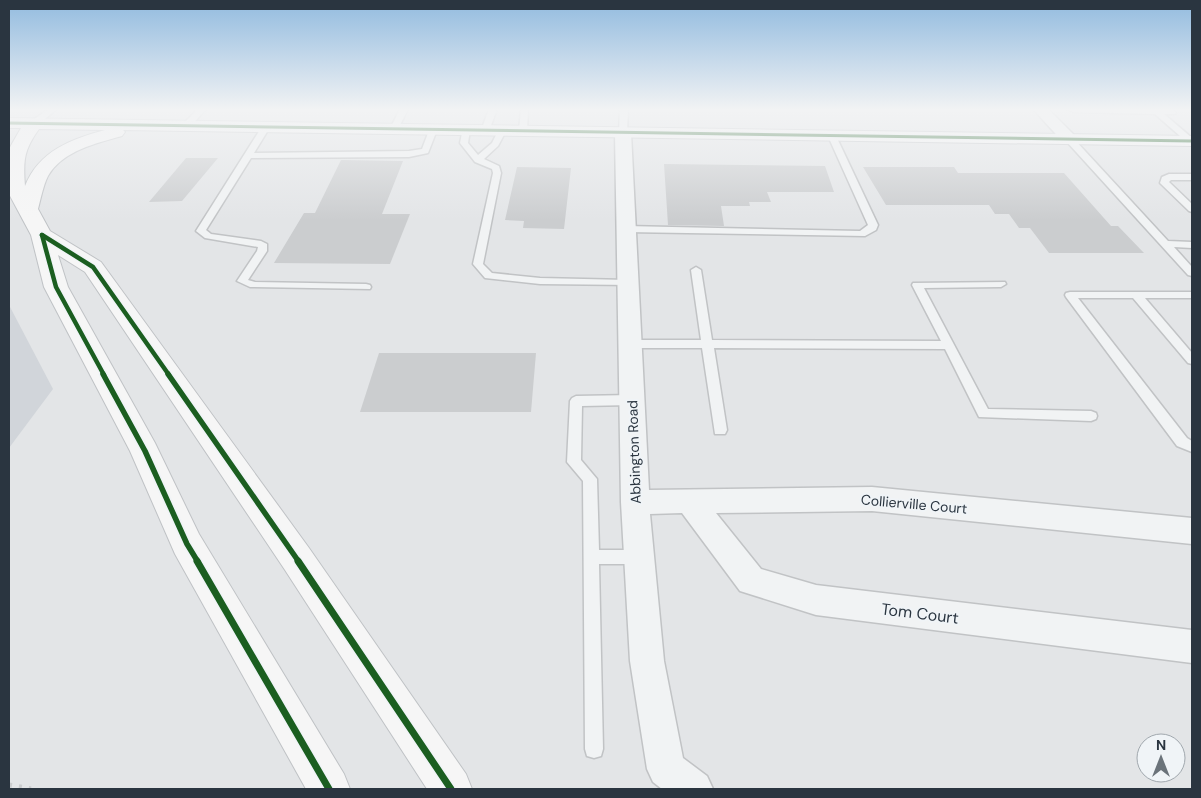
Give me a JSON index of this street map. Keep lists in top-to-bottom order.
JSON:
{
  "streets": {
    "street": ["Abbington Road", "Collierville Court", "Tom Court"]
  },
  "crossings": [
    ["Abbington Road", "Collierville Court"],
    ["Collierville Court", "Tom Court"]
  ],
  "north": "top"
}
